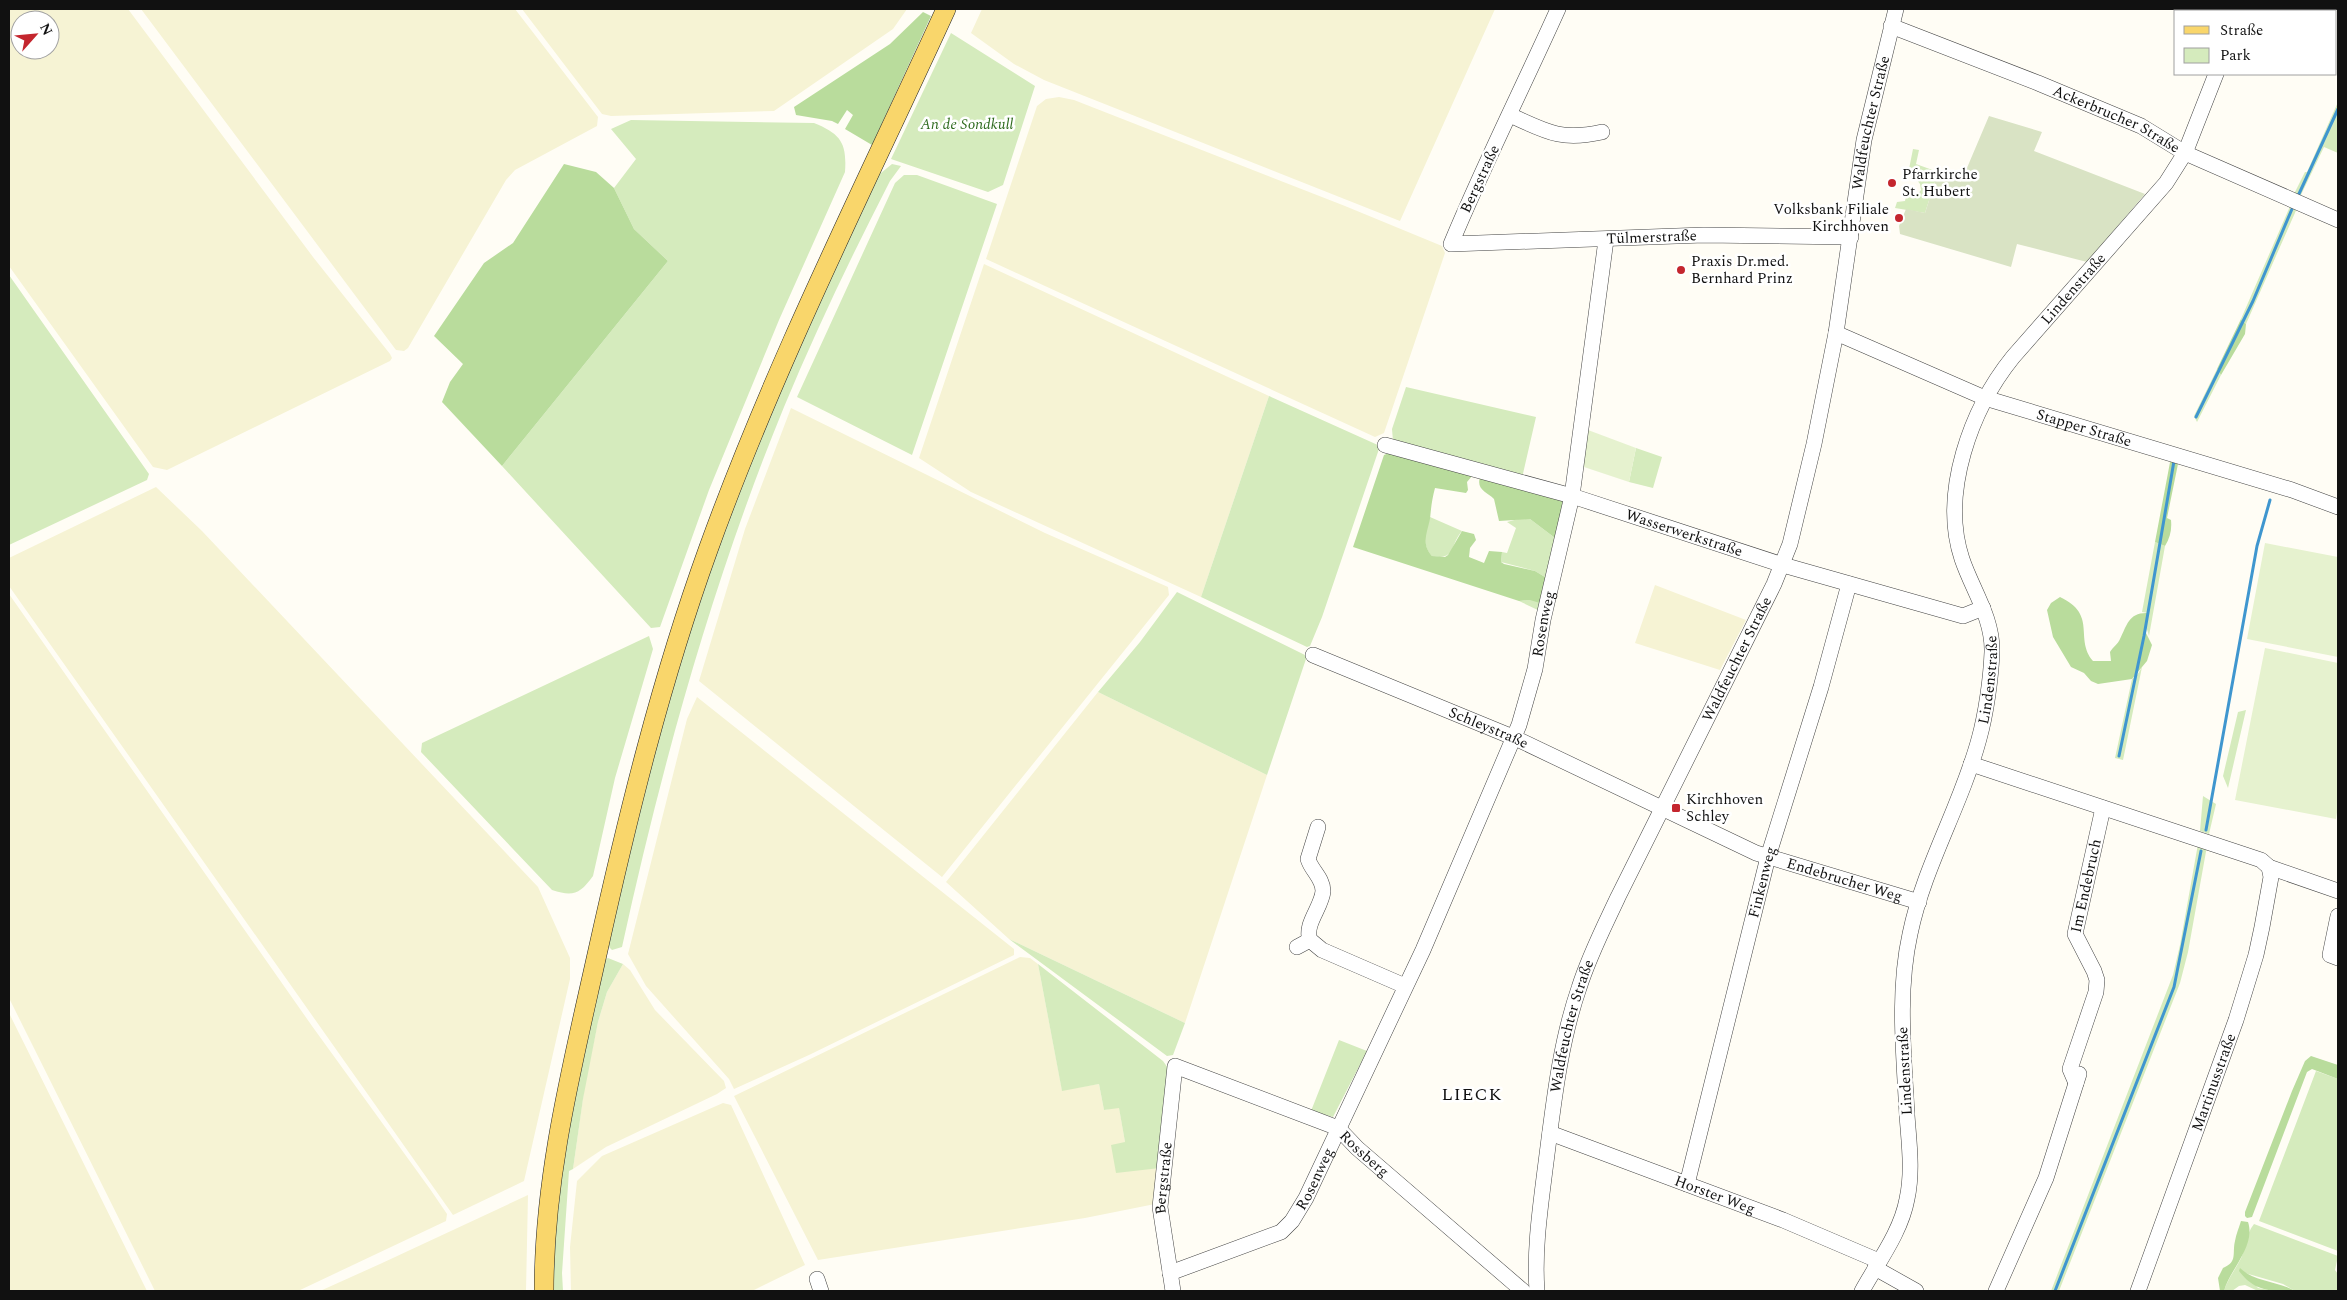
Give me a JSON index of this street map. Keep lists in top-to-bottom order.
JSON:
{
  "streets": {
    "street": [
      "Ackerbrucher Straße",
      "Waldfeuchter Straße",
      "Bergstraße",
      "Tülmerstraße",
      "Lindenstraße",
      "Stapper Straße",
      "Wasserwerkstraße",
      "Rosenweg",
      "Schleystraße",
      "Endebrucher Weg",
      "Finkenweg",
      "Im Endebruch",
      "Martinusstraße",
      "Rossberg",
      "Horster Weg"
    ]
  },
  "crossings": [
    ["Ackerbrucher Straße", "Waldfeuchter Straße"],
    ["Ackerbrucher Straße", "Lindenstraße"],
    ["Waldfeuchter Straße", "Tülmerstraße"],
    ["Waldfeuchter Straße", "Stapper Straße"],
    ["Waldfeuchter Straße", "Wasserwerkstraße"],
    ["Waldfeuchter Straße", "Schleystraße"],
    ["Waldfeuchter Straße", "Endebrucher Weg"],
    ["Waldfeuchter Straße", "Horster Weg"],
    ["Bergstraße", "Tülmerstraße"],
    ["Bergstraße", "Rosenweg"],
    ["Bergstraße", "Rossberg"],
    ["Tülmerstraße", "Rosenweg"],
    ["Lindenstraße", "Stapper Straße"],
    ["Lindenstraße", "Wasserwerkstraße"],
    ["Lindenstraße", "Endebrucher Weg"],
    ["Lindenstraße", "Horster Weg"],
    ["Wasserwerkstraße", "Rosenweg"],
    ["Wasserwerkstraße", "Finkenweg"],
    ["Rosenweg", "Schleystraße"],
    ["Rosenweg", "Rossberg"],
    ["Schleystraße", "Endebrucher Weg"],
    ["Endebrucher Weg", "Finkenweg"],
    ["Finkenweg", "Horster Weg"]
  ],
  "districts": ["LIECK"],
  "parks": ["An de Sondkull"],
  "places": {
    "other": ["Pfarrkirche St. Hubert", "Volksbank Filiale Kirchhoven", "Praxis Dr.med. Bernhard Prinz"],
    "transit": ["Kirchhoven Schley"]
  },
  "legend": ["Straße", "Park"],
  "north": "top right"
}
